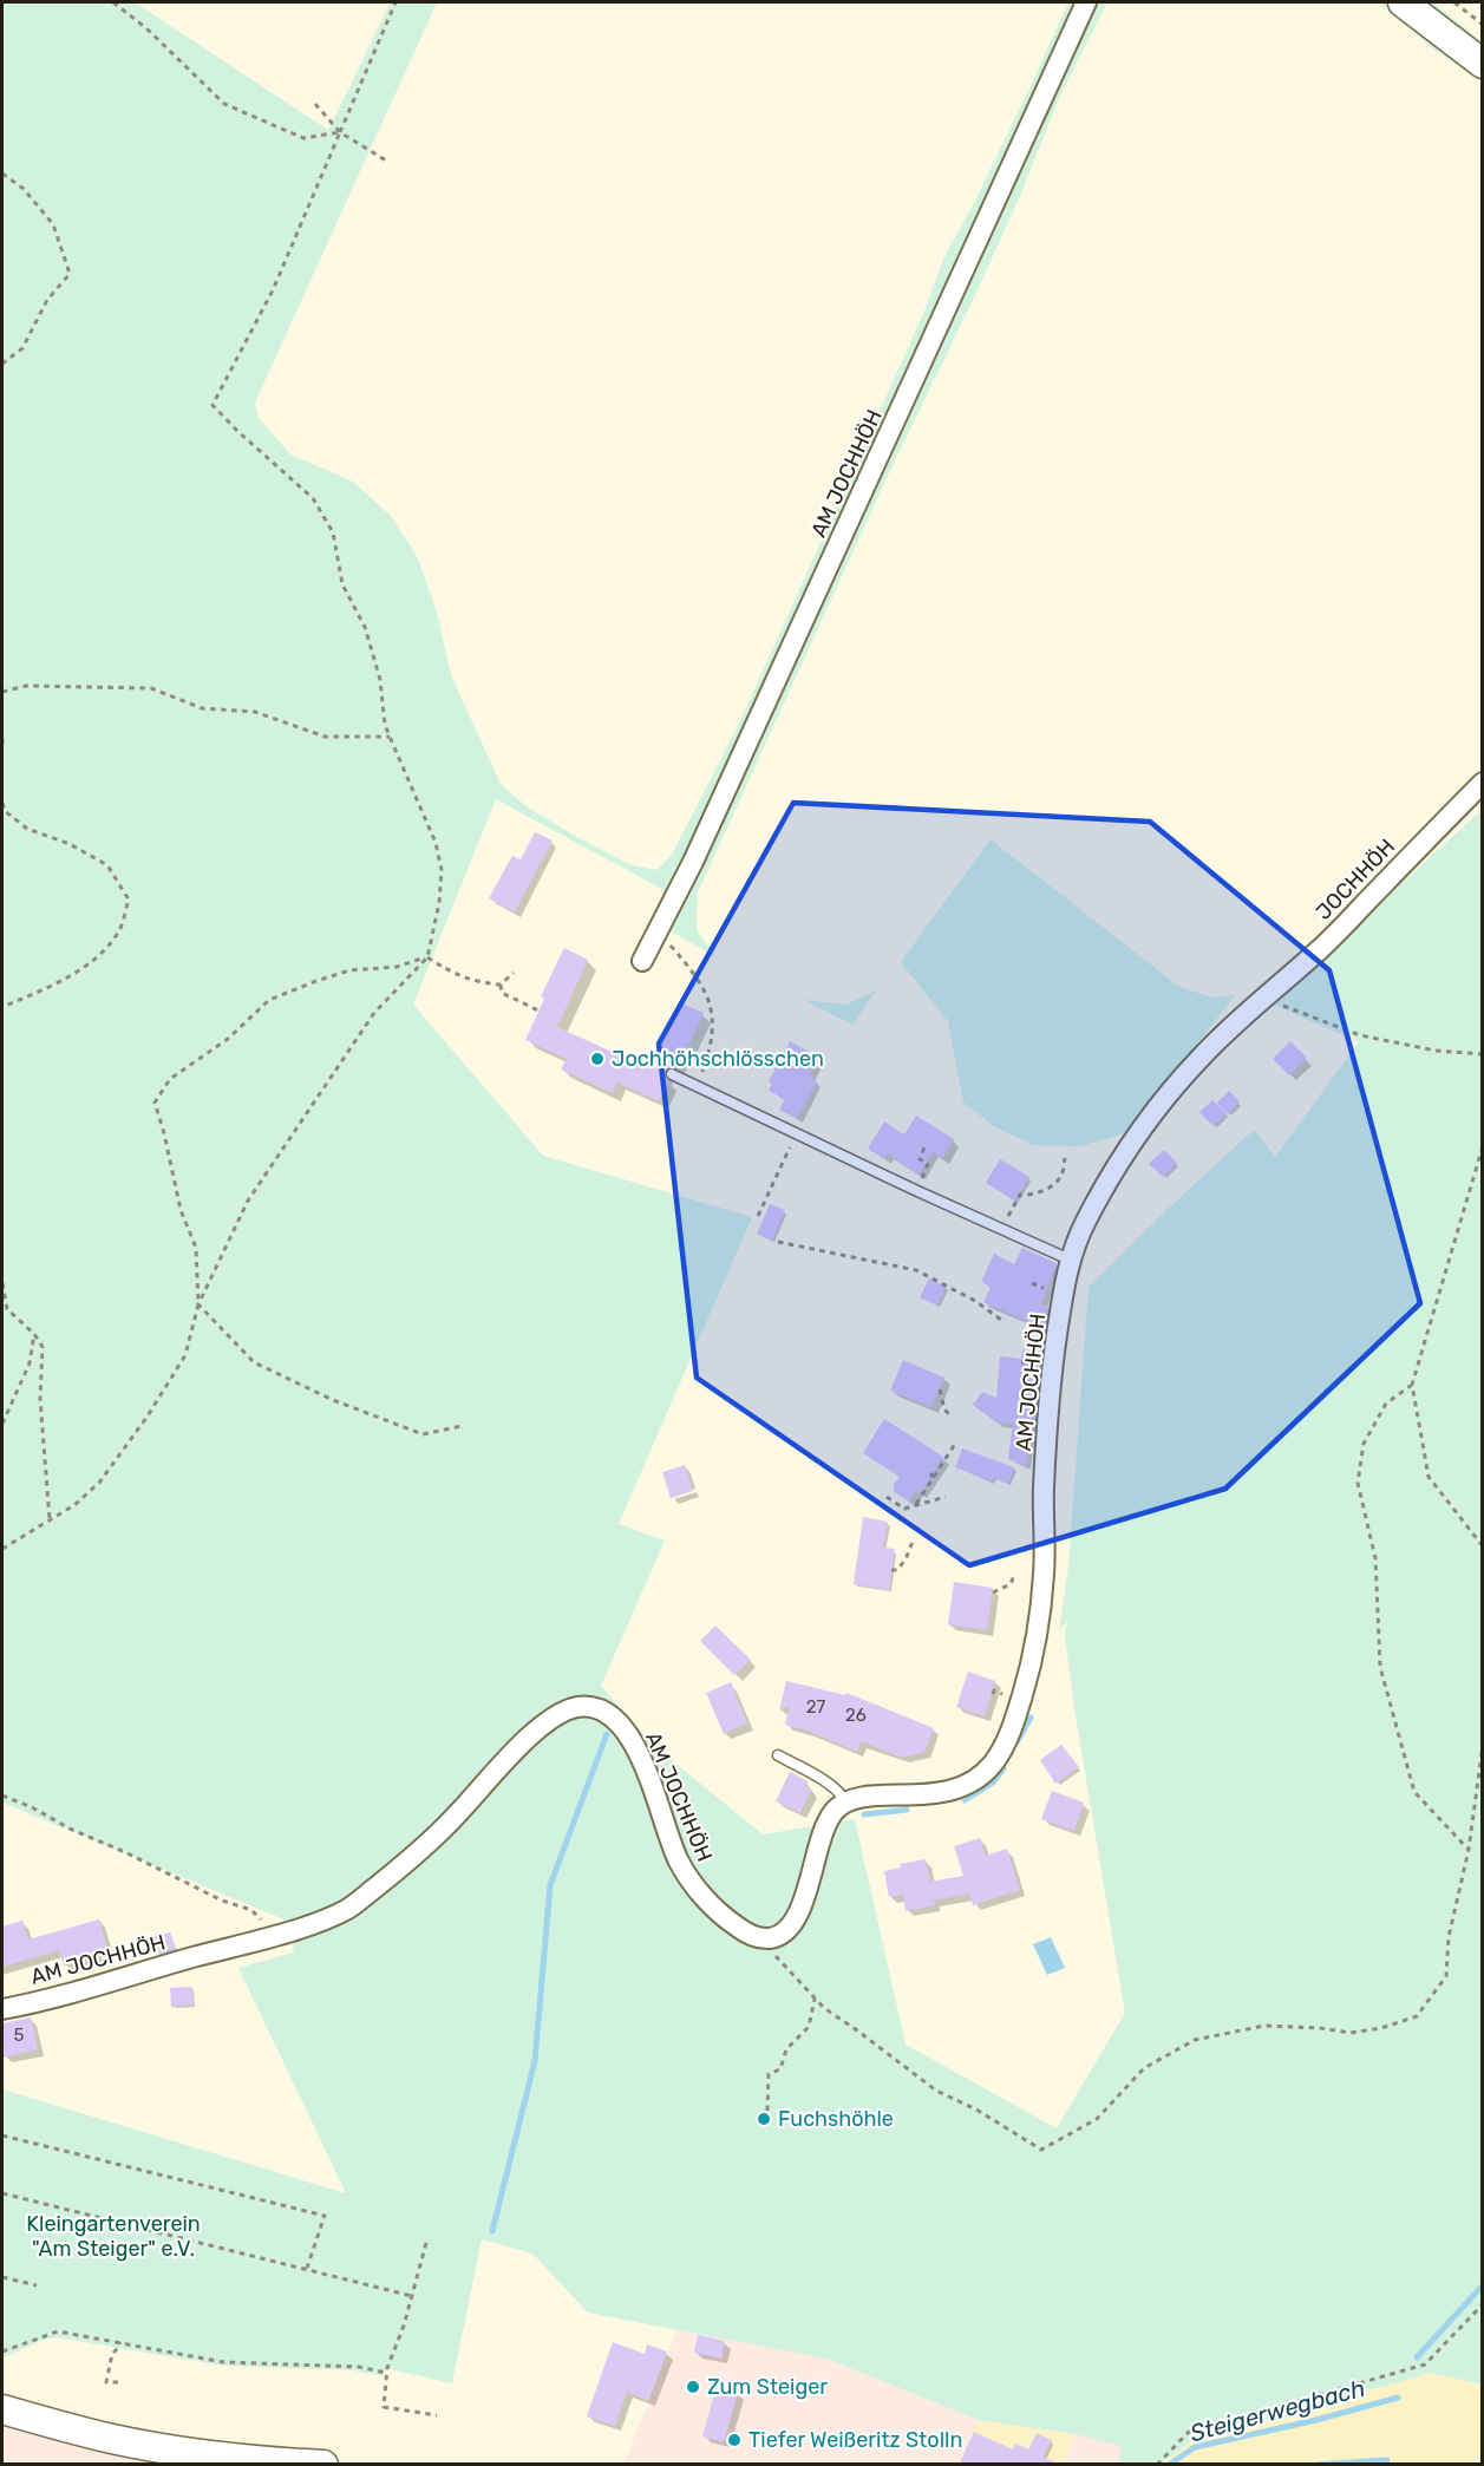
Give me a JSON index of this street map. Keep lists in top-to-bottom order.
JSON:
{
  "streets": {
    "street": ["AM JOCHHÖH", "JOCHHÖH"]
  },
  "crossings": [
    ["AM JOCHHÖH", "JOCHHÖH"]
  ],
  "water": ["Steigerwegbach"],
  "parks": ["Kleingartenverein \"Am Steiger\" e.V."],
  "places": [
    "Jochhöhschlösschen",
    "Fuchshöhle",
    "Zum Steiger",
    "Tiefer Weißeritz Stolln"
  ],
  "house_numbers": ["27", "26", "5"]
}
